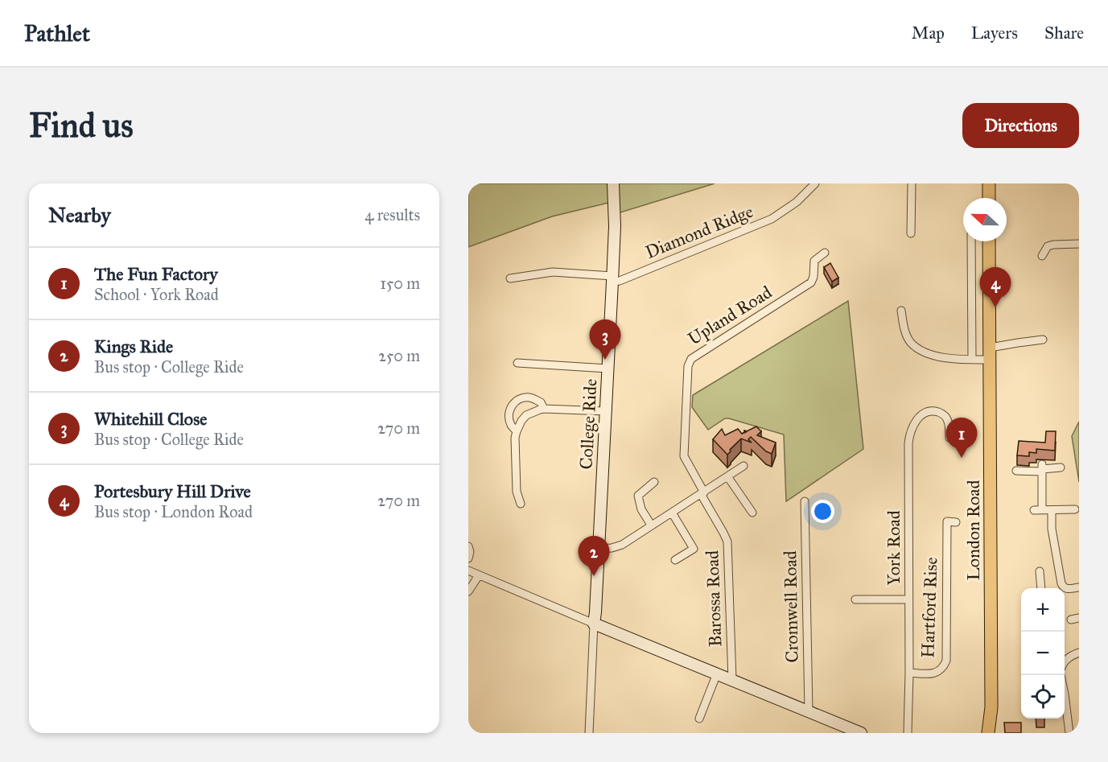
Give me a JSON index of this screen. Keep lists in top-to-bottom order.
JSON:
{
  "streets": {
    "main road": ["London Road"],
    "street": [
      "Diamond Ridge",
      "Upland Road",
      "College Ride",
      "York Road",
      "Barossa Road",
      "Cromwell Road",
      "Hartford Rise"
    ]
  },
  "crossings": [
    ["Diamond Ridge", "College Ride"],
    ["Upland Road", "Barossa Road"],
    ["York Road", "Hartford Rise"]
  ],
  "north": "left",
  "page": {
    "header": "Pathlet",
    "nav": ["Map", "Layers", "Share"],
    "buttons": "Directions",
    "title": "Find us",
    "heading": ["Nearby", "4 results"],
    "list": [
      {
        "mark": "1",
        "name": "The Fun Factory",
        "note": "School · York Road",
        "value": "150 m"
      },
      {
        "mark": "2",
        "name": "Kings Ride",
        "note": "Bus stop · College Ride",
        "value": "250 m"
      },
      {
        "mark": "3",
        "name": "Whitehill Close",
        "note": "Bus stop · College Ride",
        "value": "270 m"
      },
      {
        "mark": "4",
        "name": "Portesbury Hill Drive",
        "note": "Bus stop · London Road",
        "value": "270 m"
      }
    ],
    "pins": [
      "4",
      "3",
      "1",
      "2"
    ],
    "map_buttons": ["+", "−"]
  }
}
